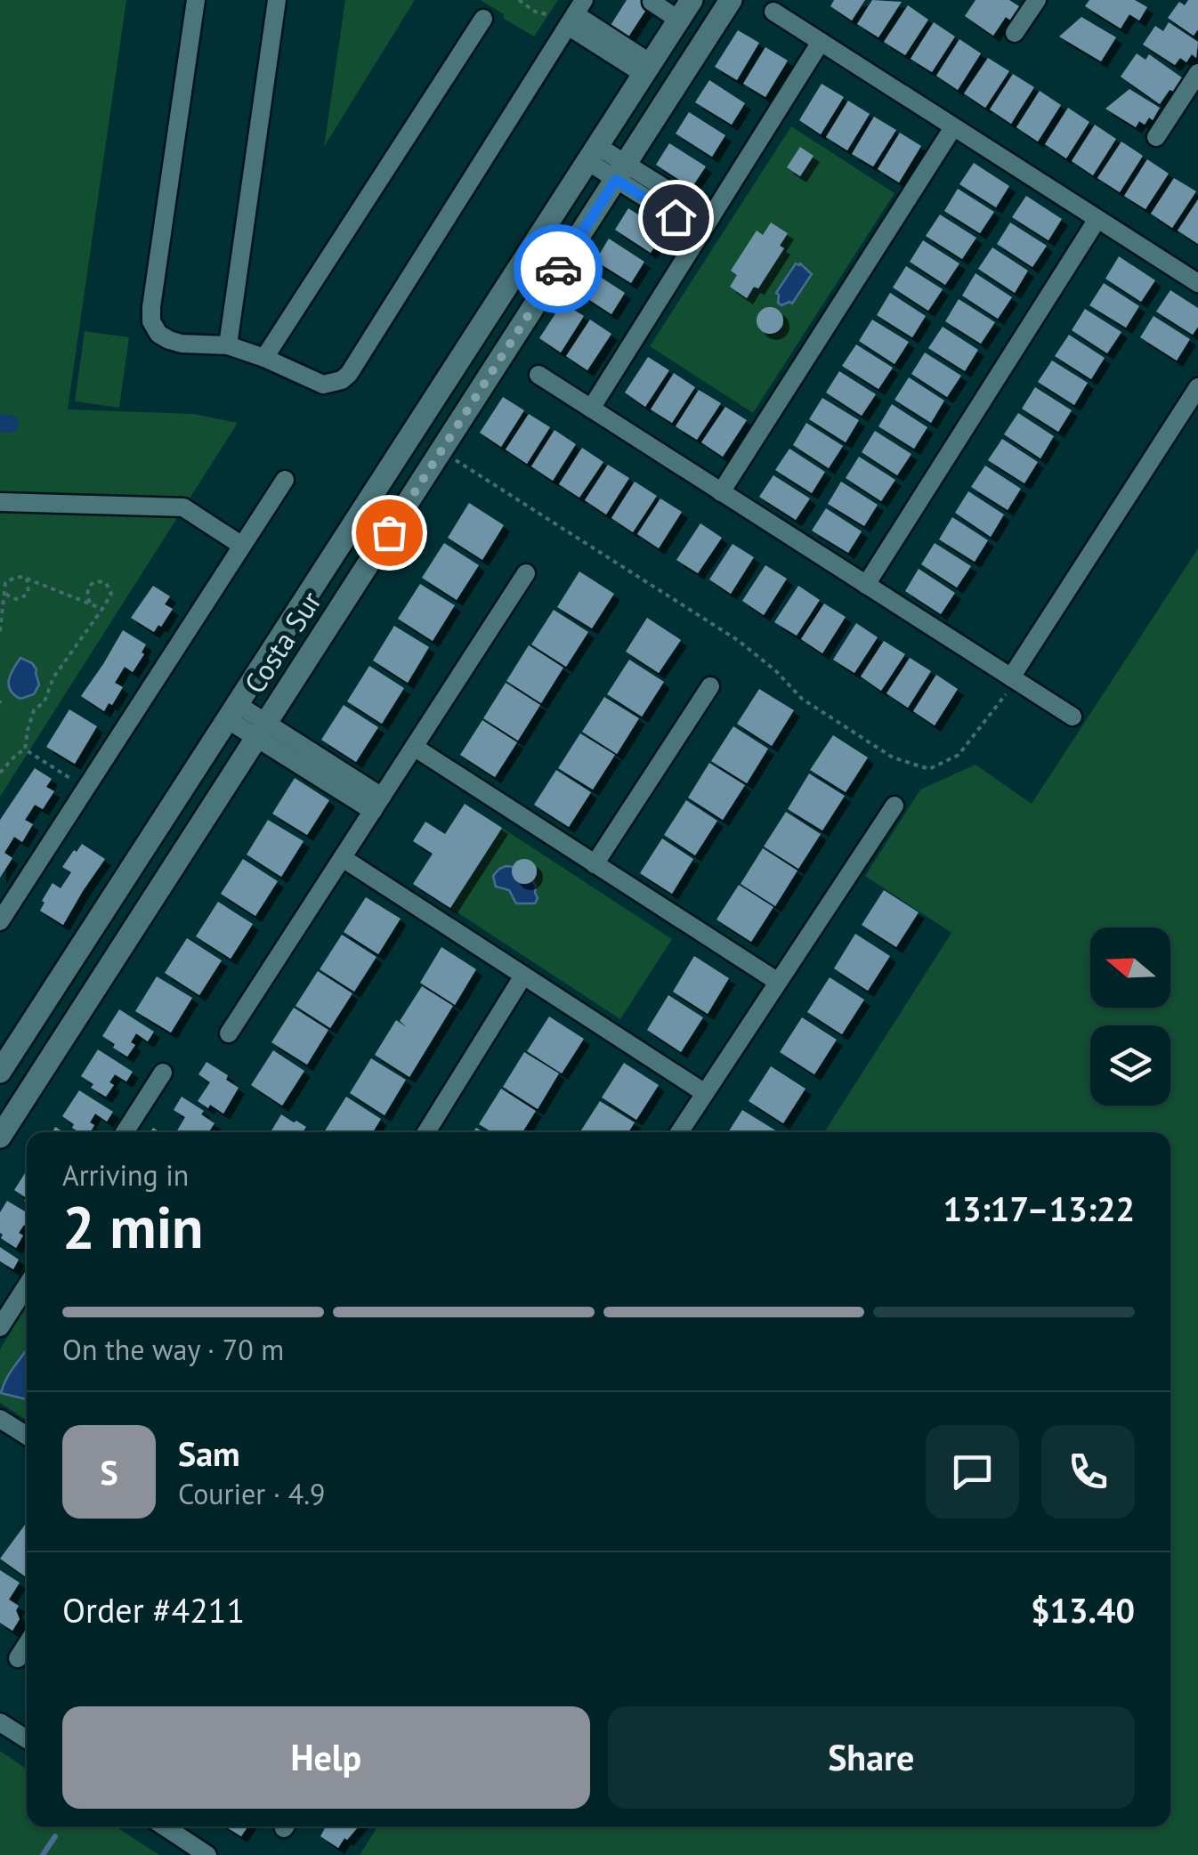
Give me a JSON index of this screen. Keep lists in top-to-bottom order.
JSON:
{
  "streets": {
    "street": ["Costa Sur"]
  },
  "north": "left",
  "page": {
    "heading": ["2 min", "Arriving in", "13:17–13:22"],
    "panel": [
      "Sam",
      "Courier · 4.9",
      "Order #4211",
      "$13.40"
    ],
    "bar": "On the way · 70 m",
    "round": "S",
    "buttons": ["Help", "Share"]
  }
}
